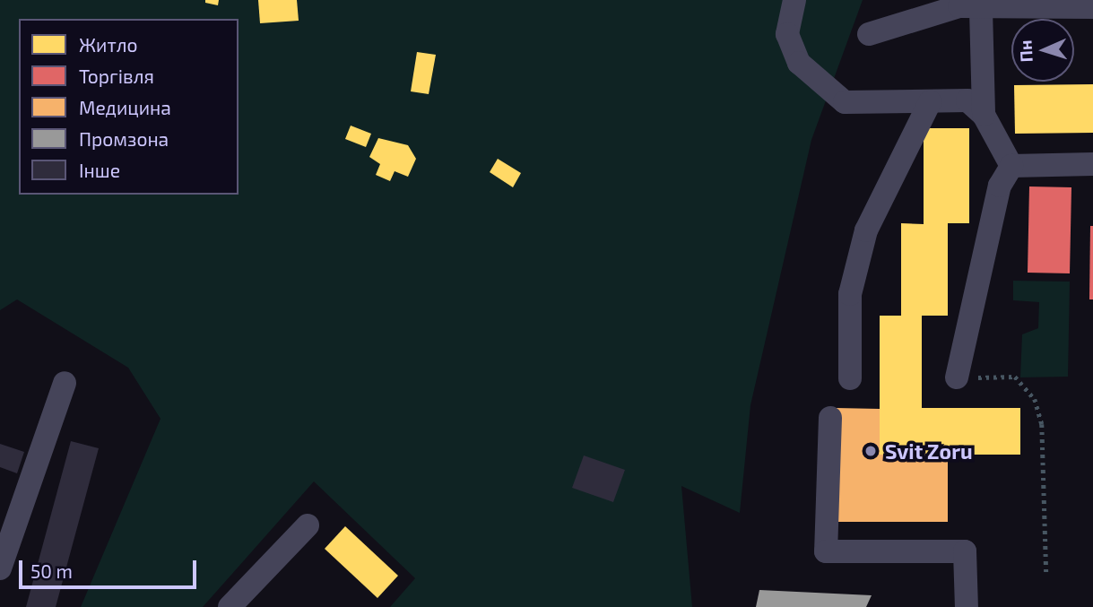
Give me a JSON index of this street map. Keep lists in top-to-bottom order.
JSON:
{
  "places": ["Svit Zoru"],
  "legend": [
    "Житло",
    "Торгівля",
    "Медицина",
    "Промзона",
    "Інше"
  ],
  "scale_bar": "50 m",
  "north": "left"
}
